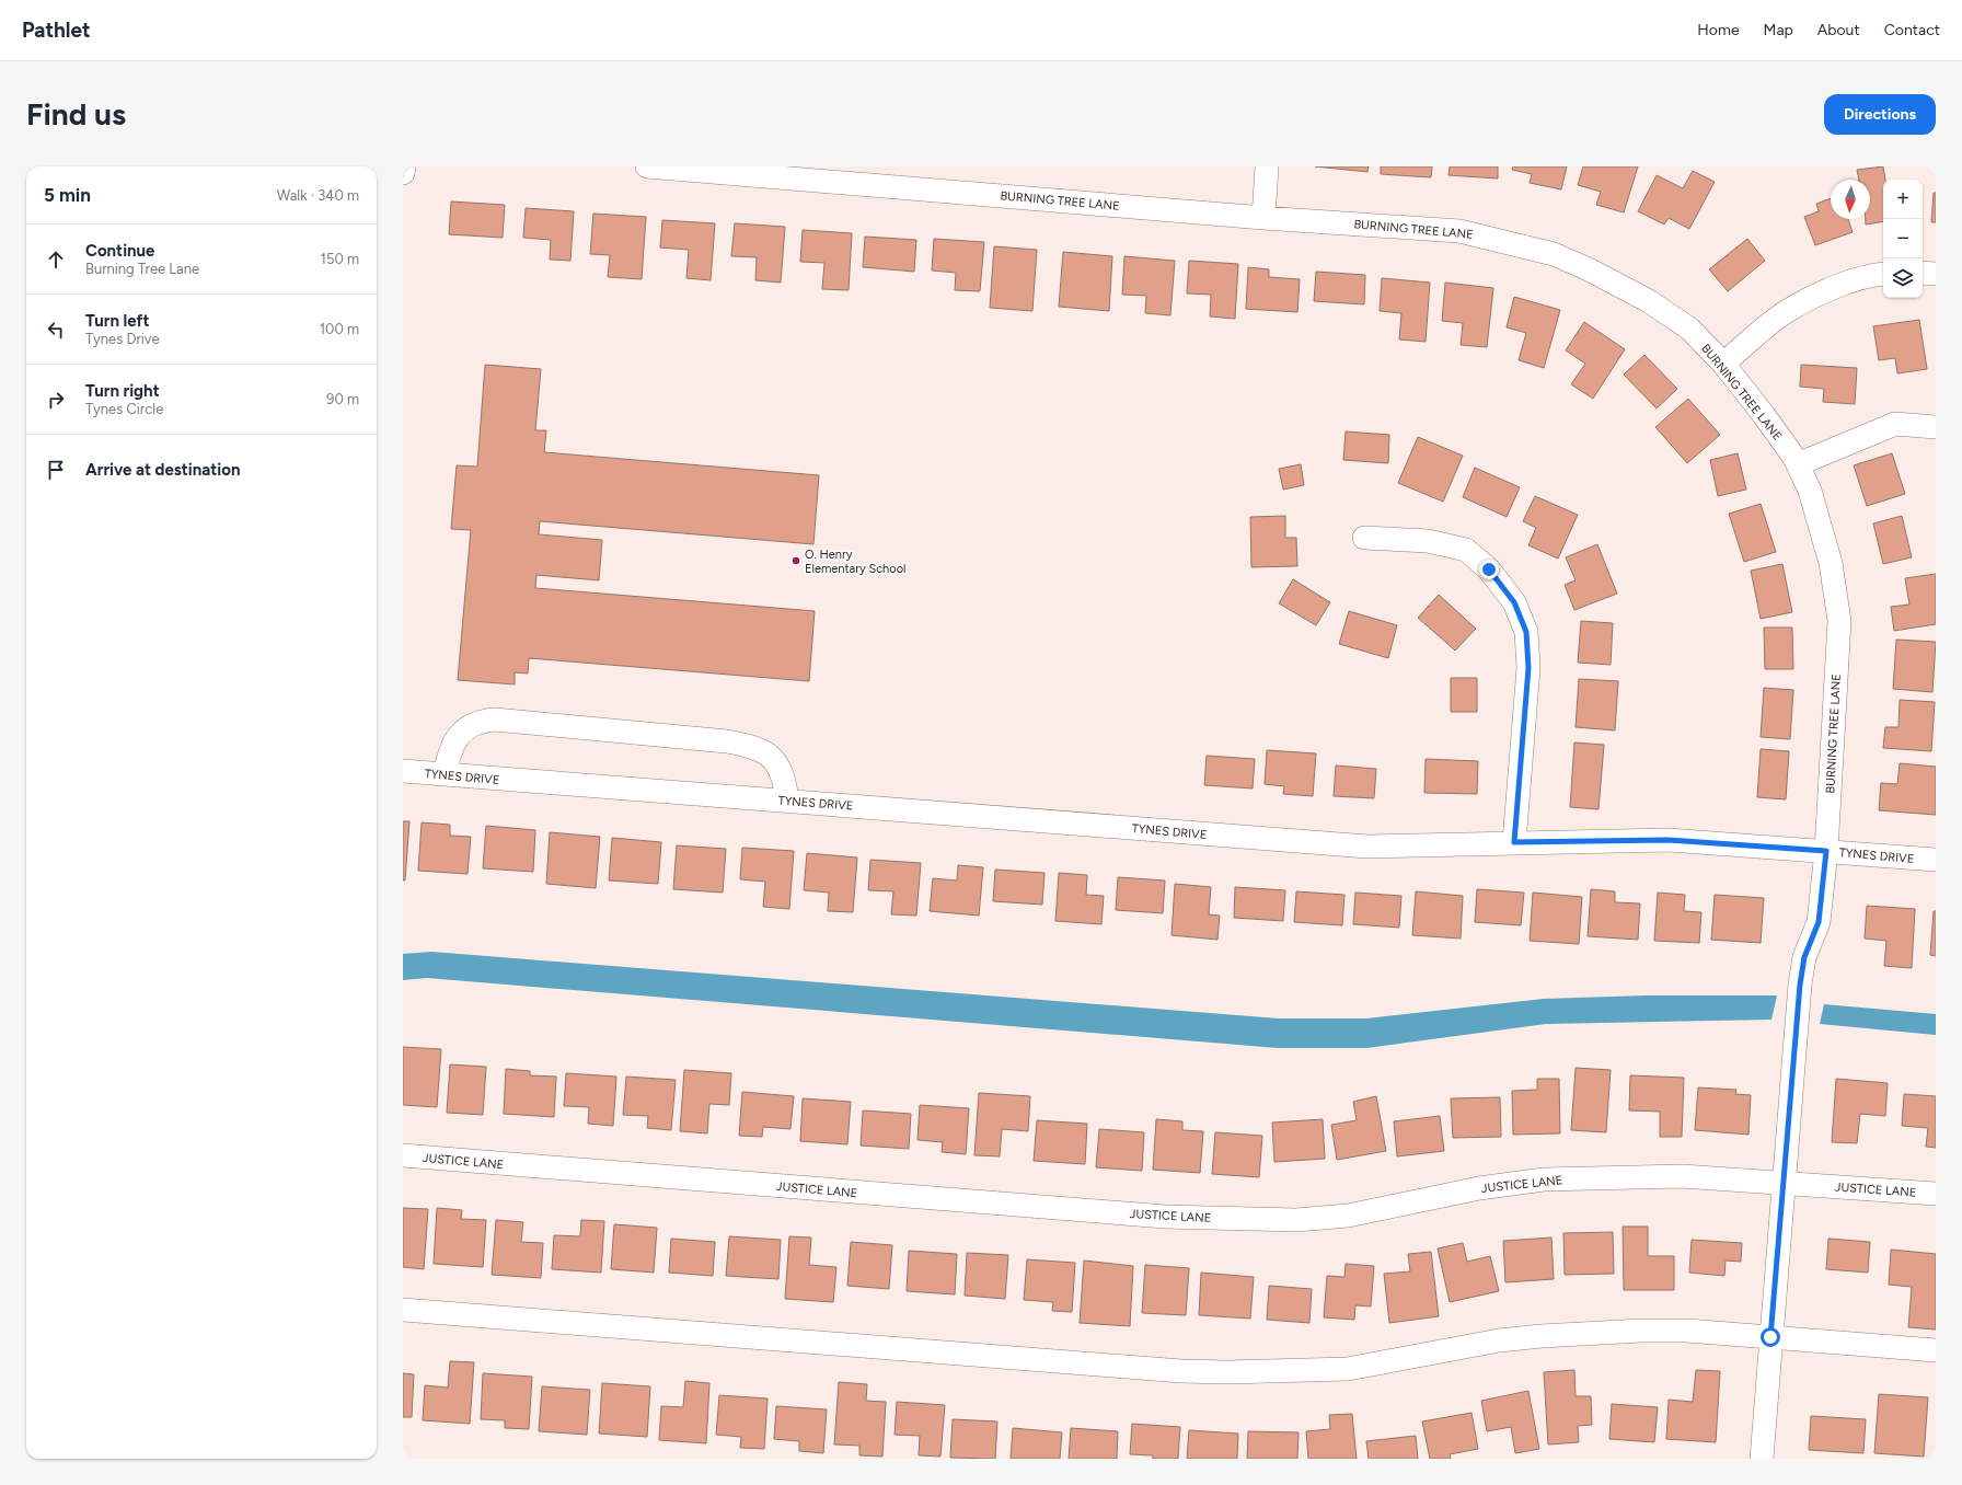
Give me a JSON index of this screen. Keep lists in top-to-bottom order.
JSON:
{
  "streets": {
    "street": ["BURNING TREE LANE", "TYNES DRIVE", "JUSTICE LANE"]
  },
  "crossings": [
    ["BURNING TREE LANE", "TYNES DRIVE"],
    ["BURNING TREE LANE", "JUSTICE LANE"]
  ],
  "places": ["O. Henry Elementary School"],
  "north": "bottom",
  "page": {
    "header": "Pathlet",
    "nav": [
      "Home",
      "Map",
      "About",
      "Contact"
    ],
    "buttons": "Directions",
    "title": "Find us",
    "heading": ["5 min", "Walk · 340 m"],
    "map_buttons": ["+", "−"],
    "list": [
      ["Continue", "Burning Tree Lane", "150 m"],
      ["Turn left", "Tynes Drive", "100 m"],
      ["Turn right", "Tynes Circle", "90 m"],
      "Arrive at destination"
    ]
  }
}
